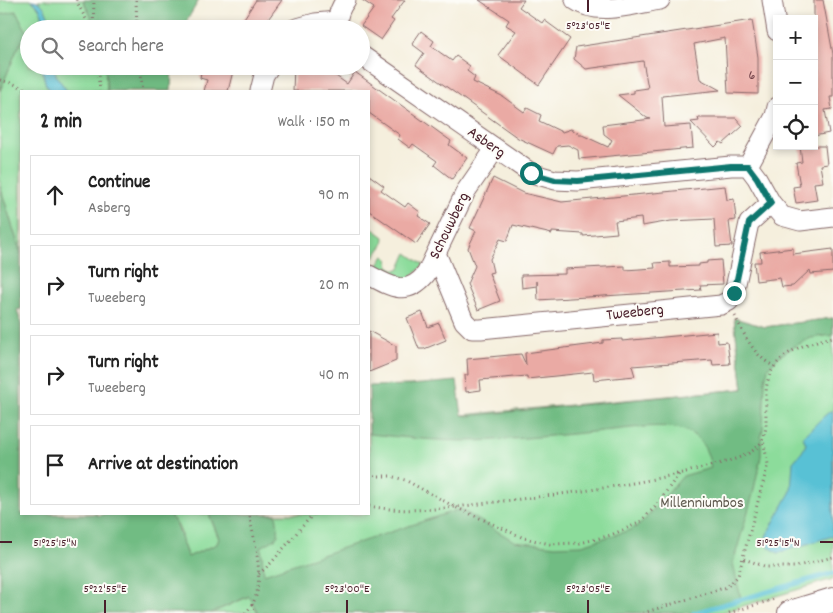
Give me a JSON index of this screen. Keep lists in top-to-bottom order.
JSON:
{
  "streets": {
    "street": ["Asberg", "Schouwberg", "Tweeberg"]
  },
  "crossings": [
    ["Asberg", "Schouwberg"],
    ["Schouwberg", "Tweeberg"]
  ],
  "parks": ["Millenniumbos"],
  "house_numbers": ["6"],
  "page": {
    "map_buttons": ["+", "−"],
    "search": "Search here",
    "heading": ["2 min", "Walk · 150 m"],
    "list": [
      ["Continue", "Asberg", "90 m"],
      ["Turn right", "Tweeberg", "20 m"],
      ["Turn right", "Tweeberg", "40 m"],
      "Arrive at destination"
    ]
  },
  "coordinates": [
    "5°23'05\"E",
    "51°25'15\"N",
    "5°22'55\"E",
    "5°23'00\"E"
  ]
}
